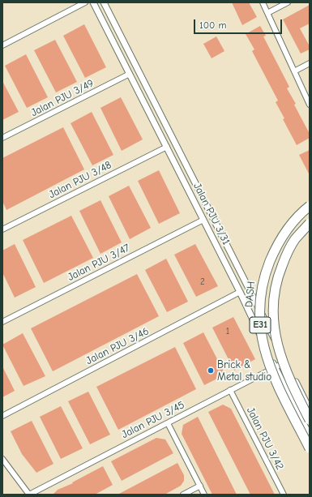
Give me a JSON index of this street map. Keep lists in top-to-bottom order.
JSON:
{
  "streets": {
    "highway": ["DASH", "E31"],
    "street": [
      "Jalan PJU 3/49",
      "Jalan PJU 3/48",
      "Jalan PJU 3/31",
      "Jalan PJU 3/47",
      "Jalan PJU 3/46",
      "Jalan PJU 3/45",
      "Jalan PJU 3/42"
    ]
  },
  "crossings": [
    ["Jalan PJU 3/49", "Jalan PJU 3/31"],
    ["Jalan PJU 3/48", "Jalan PJU 3/31"],
    ["Jalan PJU 3/31", "Jalan PJU 3/47"],
    ["Jalan PJU 3/31", "Jalan PJU 3/46"],
    ["Jalan PJU 3/31", "Jalan PJU 3/45"],
    ["Jalan PJU 3/45", "Jalan PJU 3/42"]
  ],
  "places": ["Brick & Metal studio"],
  "house_numbers": ["2", "1"],
  "scale_bar": "100 m"
}
